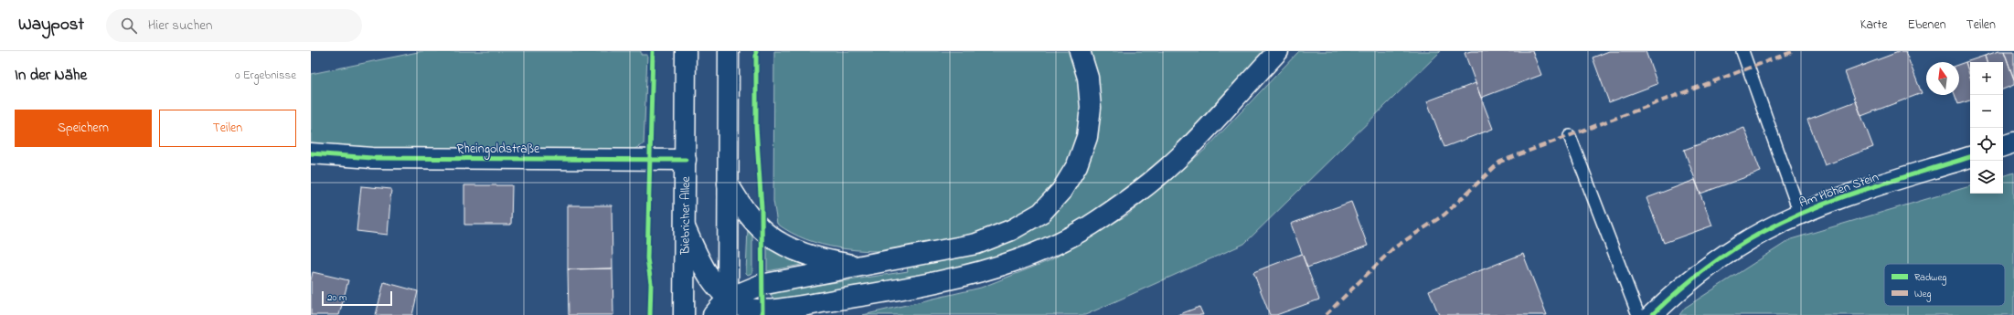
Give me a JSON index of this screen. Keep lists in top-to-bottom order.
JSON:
{
  "streets": {
    "main road": ["Rheingoldstraße", "Am Hohen Stein", "Biebricher Allee"]
  },
  "crossings": [
    ["Rheingoldstraße", "Biebricher Allee"]
  ],
  "legend": ["Radweg", "Weg"],
  "scale_bar": "20 m",
  "north": "top",
  "page": {
    "header": "Waypost",
    "search": "Hier suchen",
    "nav": ["Karte", "Ebenen", "Teilen"],
    "heading": ["In der Nähe", "0 Ergebnisse"],
    "map_buttons": ["+", "−"],
    "buttons": ["Speichern", "Teilen"],
    "scale": "20 m"
  }
}
